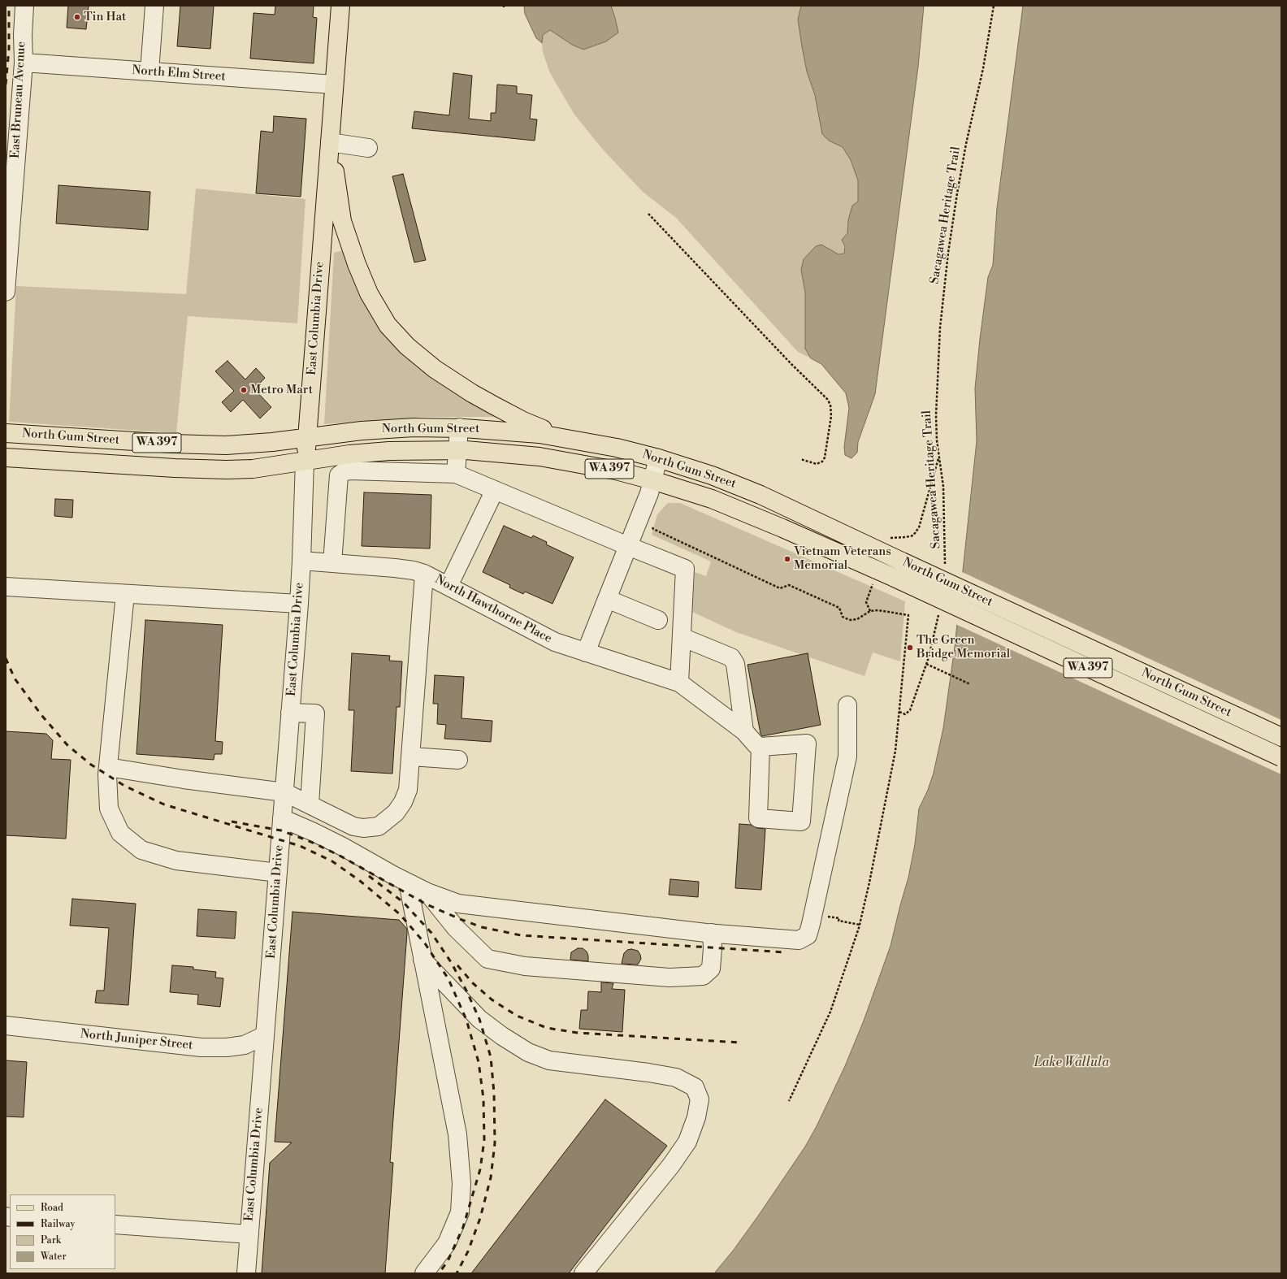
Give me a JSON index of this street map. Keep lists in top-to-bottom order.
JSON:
{
  "streets": {
    "main road": ["East Columbia Drive", "North Gum Street", "WA 397"],
    "street": [
      "North Elm Street",
      "East Bruneau Avenue",
      "North Hawthorne Place",
      "North Juniper Street"
    ],
    "path": ["Sacagawea Heritage Trail"]
  },
  "crossings": [
    ["North Elm Street", "East Bruneau Avenue"],
    ["North Elm Street", "East Columbia Drive"],
    ["East Columbia Drive", "North Gum Street"],
    ["East Columbia Drive", "North Hawthorne Place"],
    ["East Columbia Drive", "North Juniper Street"]
  ],
  "water": ["Lake Wallula"],
  "places": [
    "Tin Hat",
    "Metro Mart",
    "Vietnam Veterans Memorial",
    "The Green Bridge Memorial"
  ],
  "legend": [
    "Road",
    "Railway",
    "Park",
    "Water"
  ]
}
